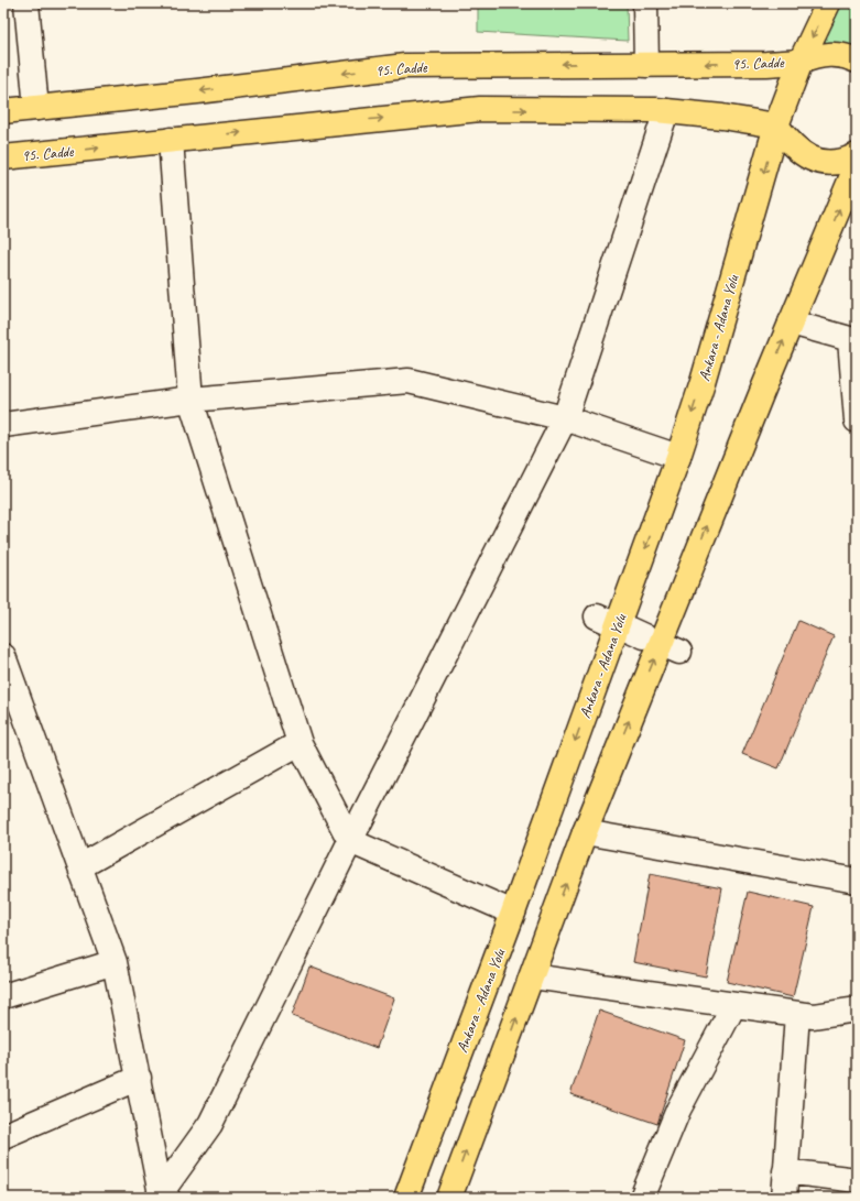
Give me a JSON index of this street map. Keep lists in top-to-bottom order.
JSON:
{
  "streets": {
    "main road": ["95. Cadde", "Ankara - Adana Yolu"]
  },
  "crossings": [
    ["95. Cadde", "Ankara - Adana Yolu"]
  ]
}
